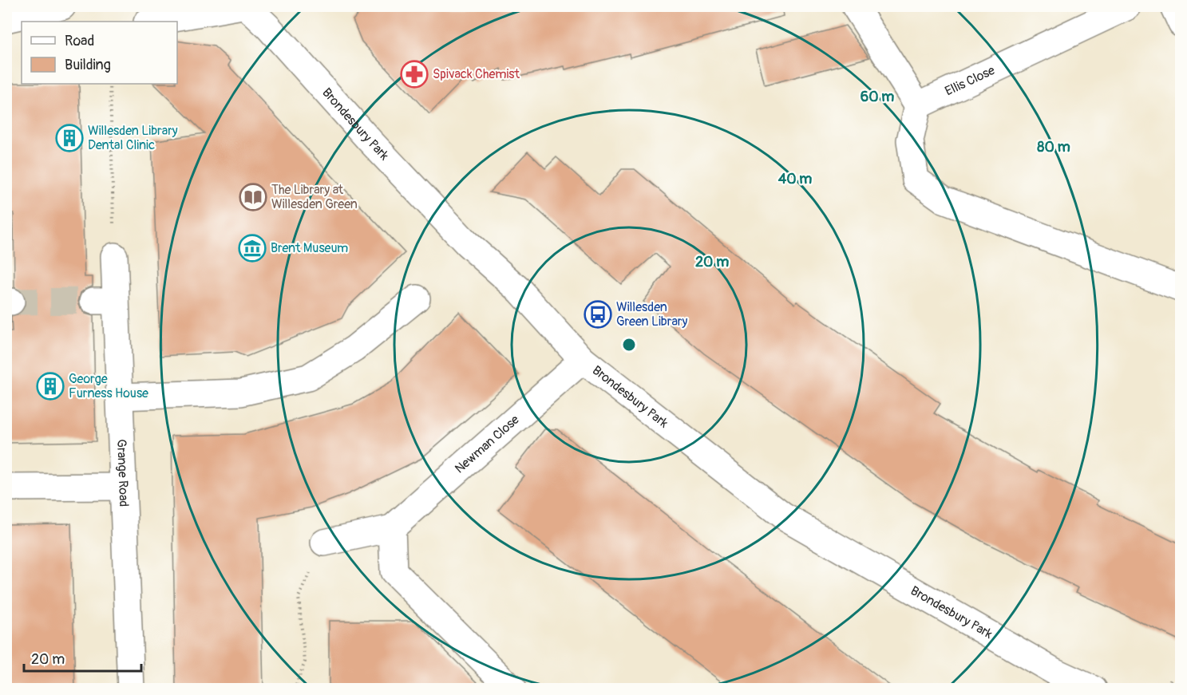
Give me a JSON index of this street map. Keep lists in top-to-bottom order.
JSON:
{
  "streets": {
    "street": [
      "Ellis Close",
      "Brondesbury Park",
      "Newman Close",
      "Grange Road"
    ]
  },
  "crossings": [
    ["Brondesbury Park", "Newman Close"]
  ],
  "places": {
    "pharmacy": ["Spivack Chemist"],
    "building": ["Willesden Library Dental Clinic", "George Furness House"],
    "library": ["The Library at Willesden Green"],
    "museum": ["Brent Museum"],
    "bus stop": ["Willesden Green Library"]
  },
  "legend": ["Road", "Building"],
  "scale_bar": "20 m",
  "rings": [
    "60 m",
    "80 m",
    "40 m",
    "20 m"
  ]
}
